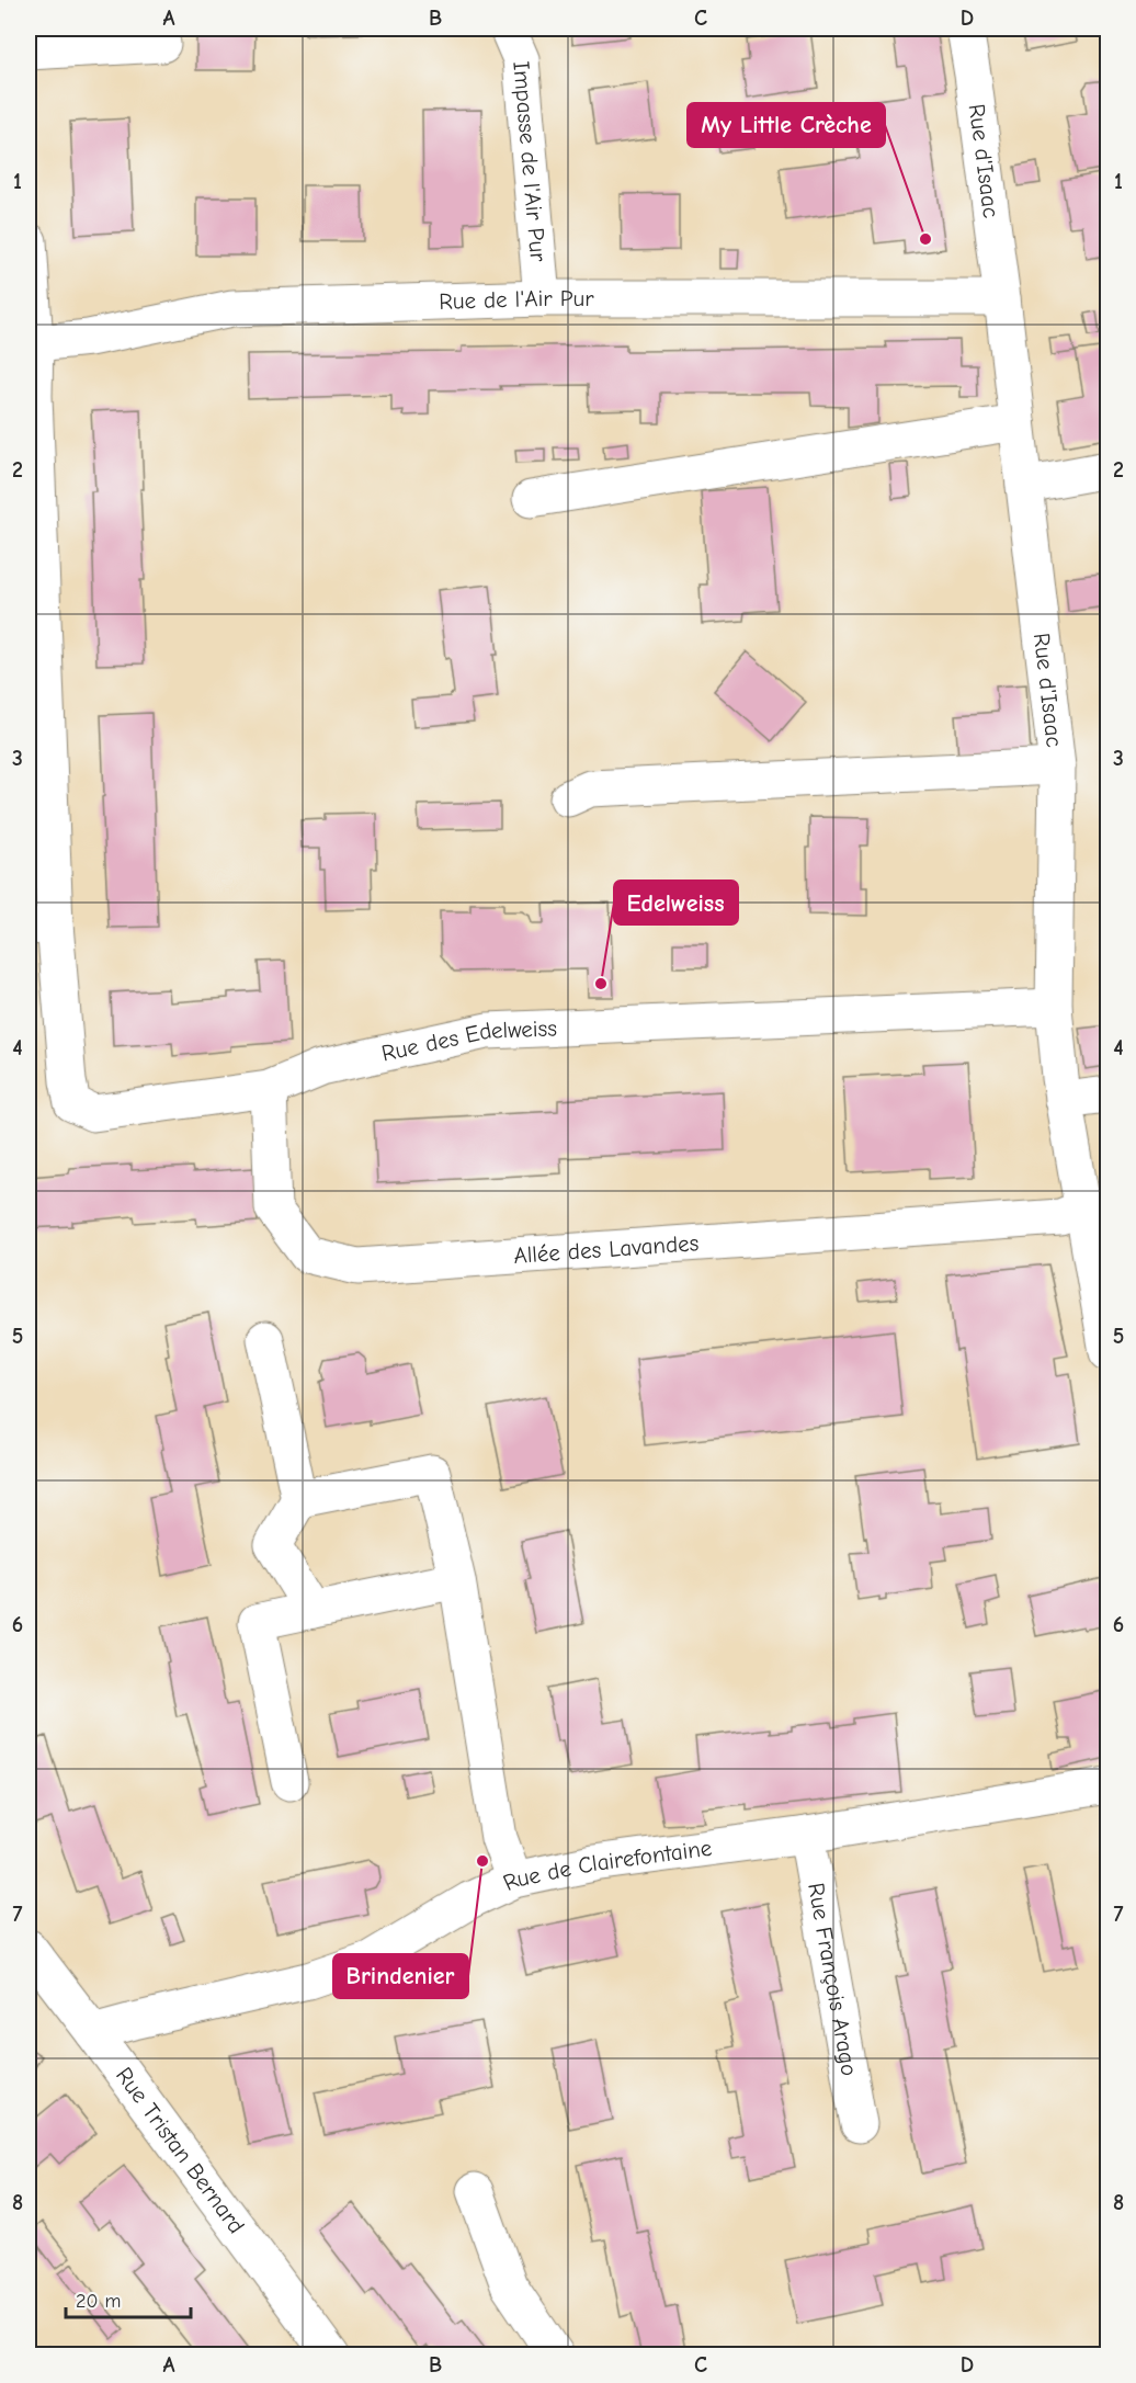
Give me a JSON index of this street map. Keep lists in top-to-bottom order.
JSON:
{
  "streets": {
    "street": [
      "Rue d'Isaac",
      "Impasse de l'Air Pur",
      "Rue de l'Air Pur",
      "Rue des Edelweiss",
      "Allée des Lavandes",
      "Rue de Clairefontaine",
      "Rue François Arago",
      "Rue Tristan Bernard"
    ]
  },
  "crossings": [
    ["Rue d'Isaac", "Rue de l'Air Pur"],
    ["Rue d'Isaac", "Rue des Edelweiss"],
    ["Rue d'Isaac", "Allée des Lavandes"],
    ["Impasse de l'Air Pur", "Rue de l'Air Pur"],
    ["Rue des Edelweiss", "Allée des Lavandes"],
    ["Rue de Clairefontaine", "Rue François Arago"],
    ["Rue de Clairefontaine", "Rue Tristan Bernard"]
  ],
  "places": ["My Little Crèche", "Edelweiss", "Brindenier"],
  "scale_bar": "20 m",
  "grid": {
    "columns": [
      "A",
      "B",
      "C",
      "D"
    ],
    "rows": [
      "1",
      "2",
      "3",
      "4",
      "5",
      "6",
      "7",
      "8"
    ]
  }
}
